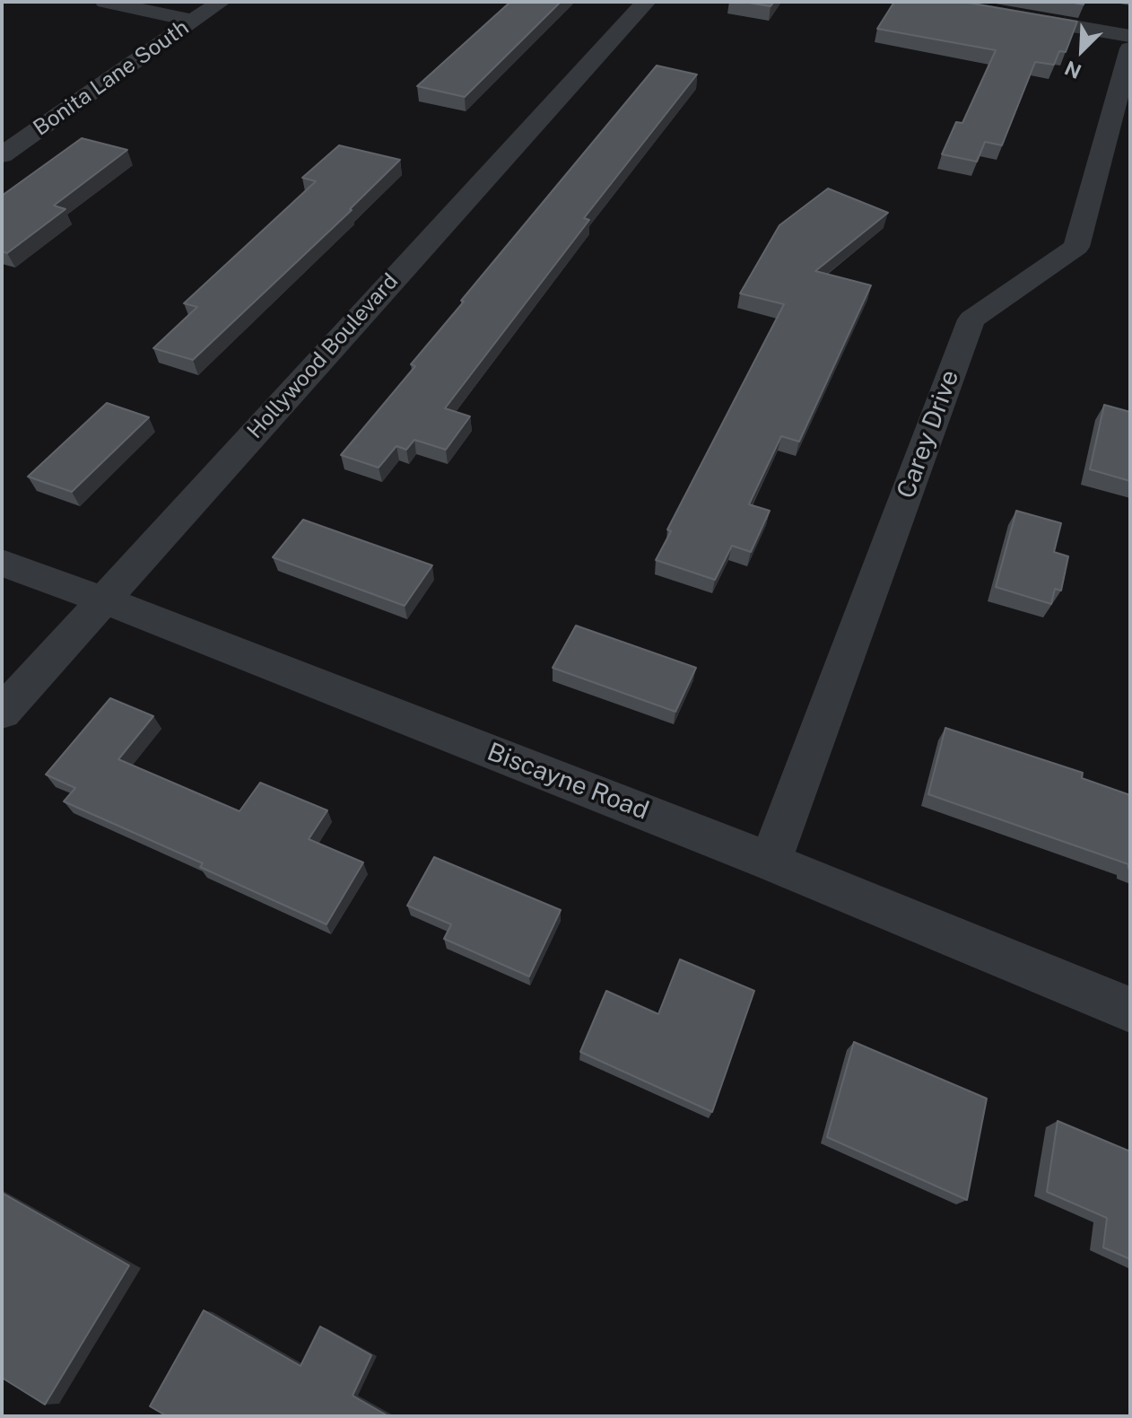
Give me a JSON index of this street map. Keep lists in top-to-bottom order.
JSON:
{
  "streets": {
    "street": [
      "Bonita Lane South",
      "Hollywood Boulevard",
      "Carey Drive",
      "Biscayne Road"
    ]
  },
  "crossings": [
    ["Hollywood Boulevard", "Biscayne Road"],
    ["Carey Drive", "Biscayne Road"]
  ],
  "north": "bottom left"
}
